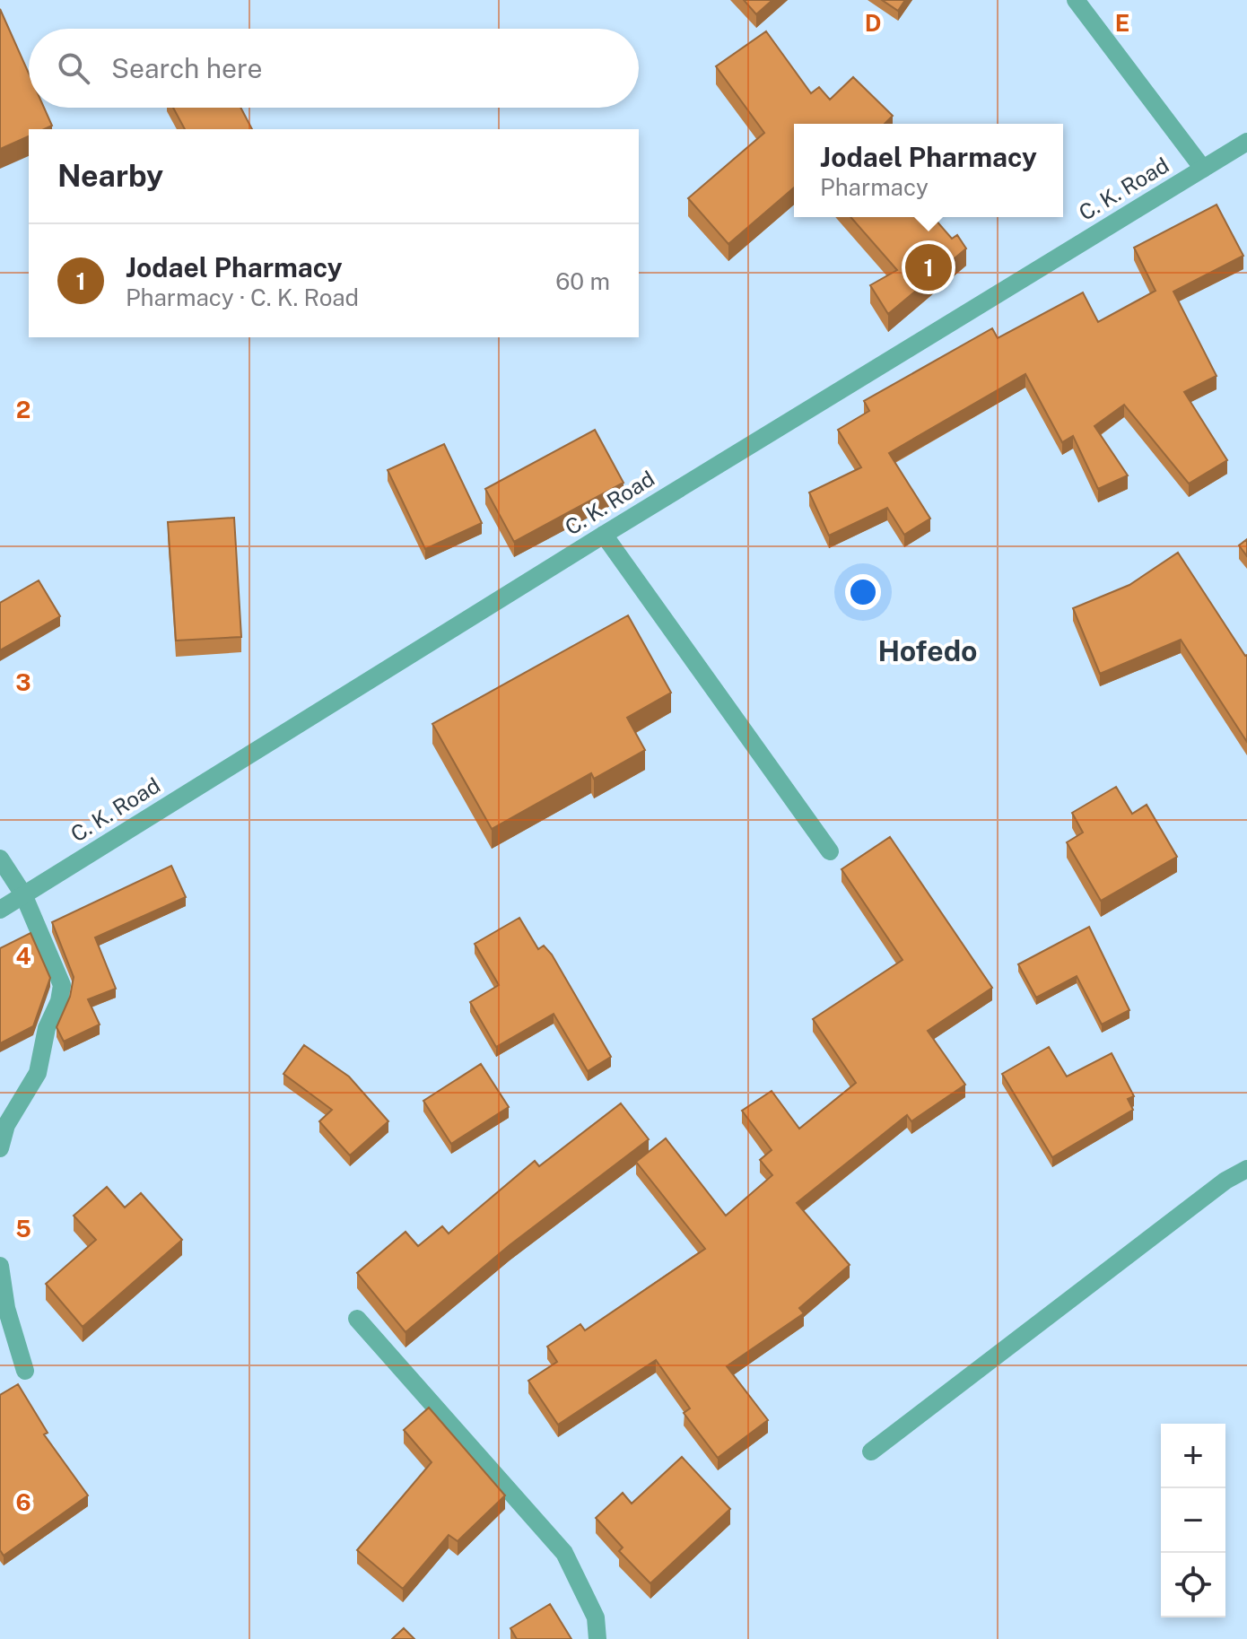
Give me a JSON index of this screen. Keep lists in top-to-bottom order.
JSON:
{
  "streets": {
    "street": ["C. K. Road"]
  },
  "districts": ["Hofedo"],
  "page": {
    "search": "Search here",
    "popup": ["Jodael Pharmacy", "Pharmacy"],
    "heading": "Nearby",
    "list": [
      {
        "mark": "1",
        "name": "Jodael Pharmacy",
        "note": "Pharmacy · C. K. Road",
        "value": "60 m"
      }
    ],
    "pins": "1",
    "map_buttons": ["+", "−"]
  },
  "grid": {
    "columns": ["D", "E"],
    "rows": [
      "2",
      "3",
      "4",
      "5",
      "6"
    ]
  }
}
